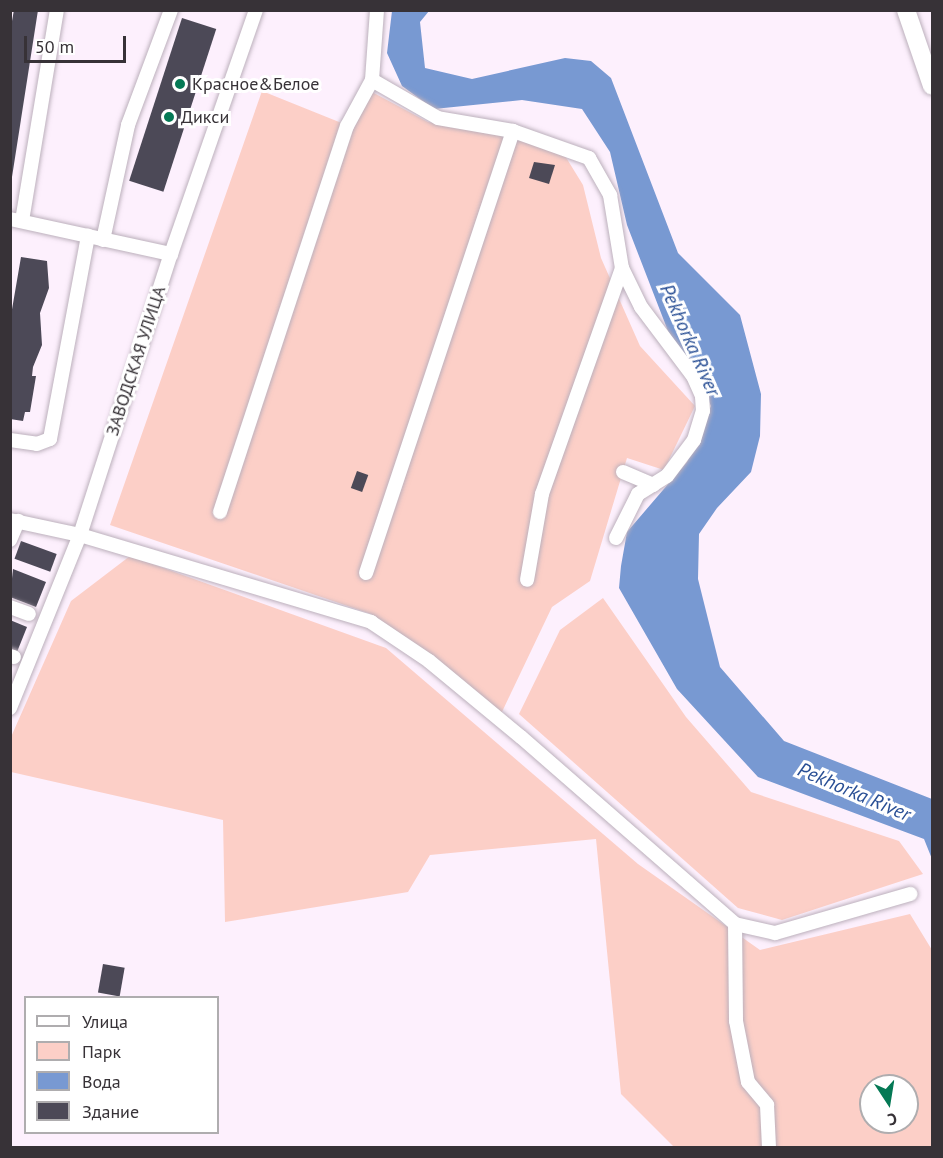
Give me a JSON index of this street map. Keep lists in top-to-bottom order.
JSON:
{
  "streets": {
    "street": ["ЗАВОДСКАЯ УЛИЦА"]
  },
  "water": ["Pekhorka River"],
  "places": ["Красное&Белое", "Дикси"],
  "legend": [
    "Улица",
    "Парк",
    "Вода",
    "Здание"
  ],
  "scale_bar": "50 m",
  "north": "bottom"
}
